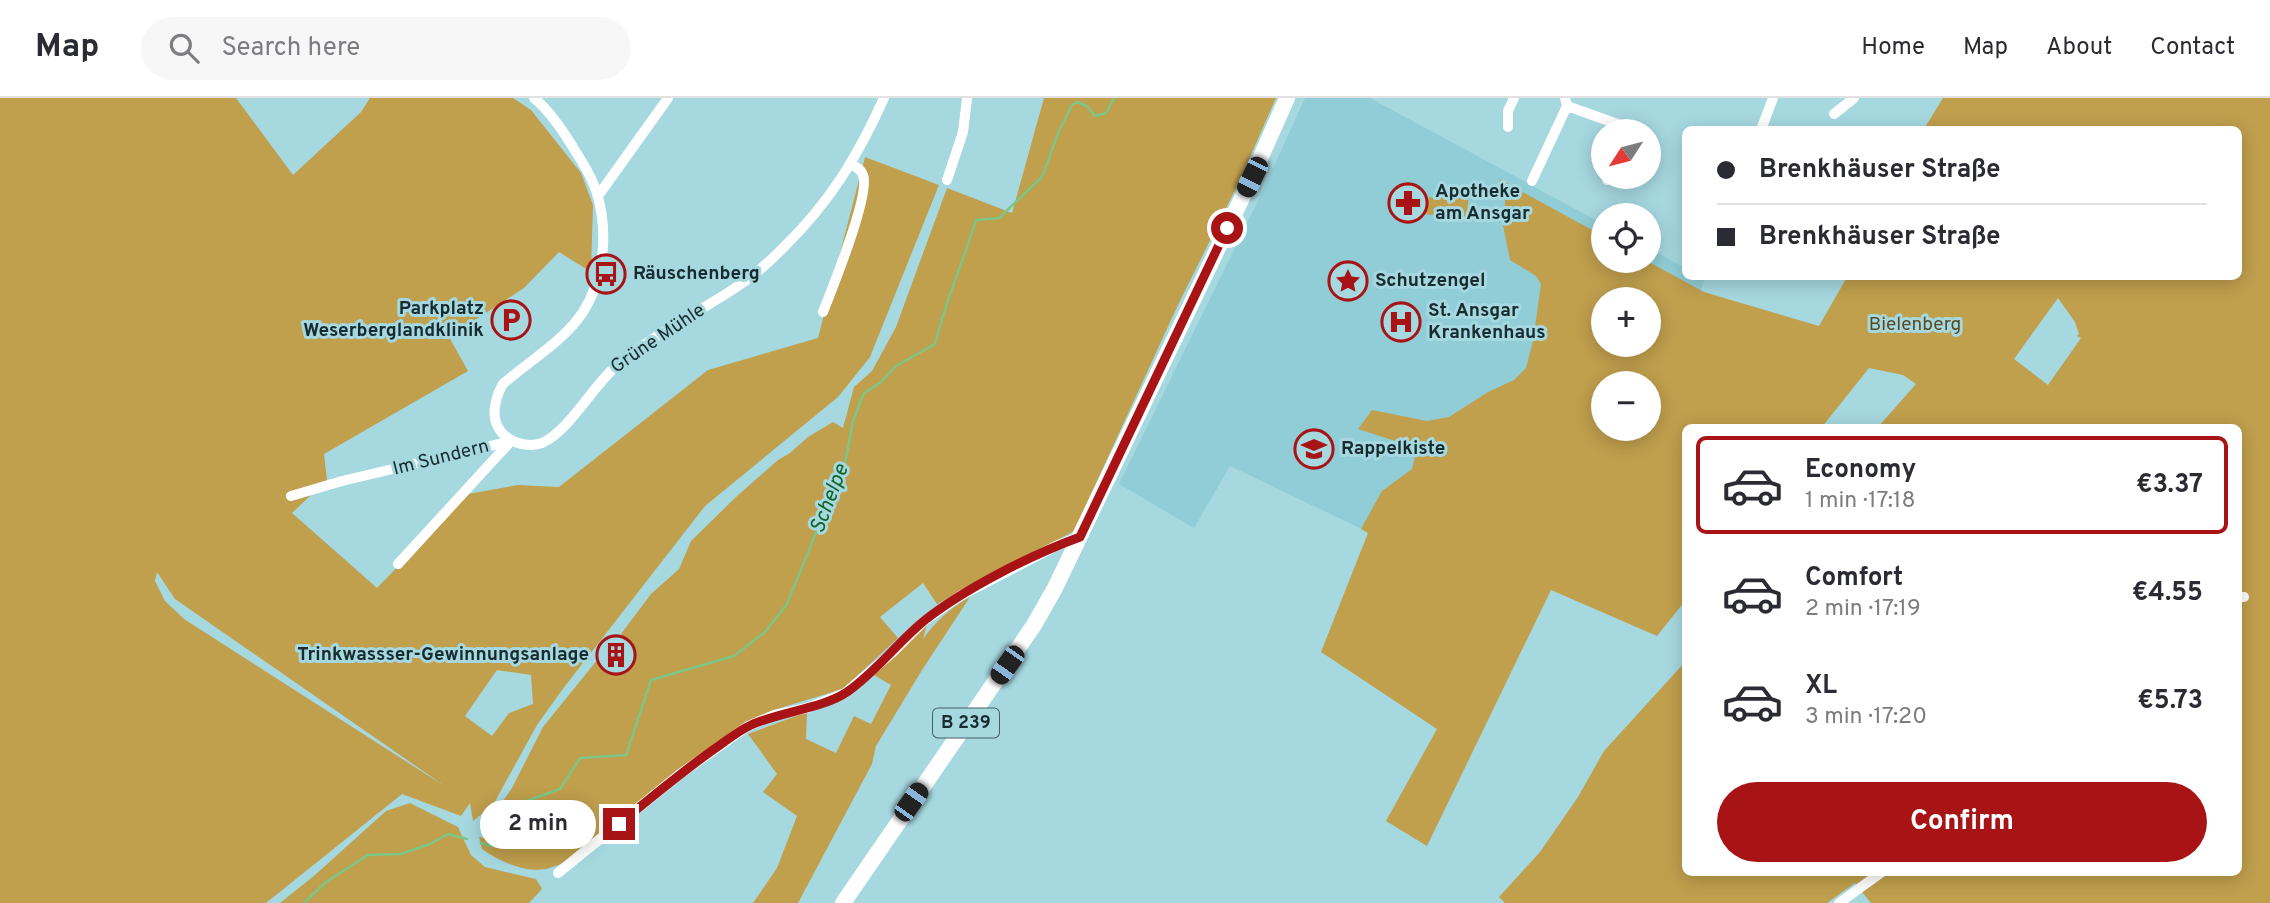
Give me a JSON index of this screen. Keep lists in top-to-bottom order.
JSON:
{
  "streets": {
    "main road": ["B 239"],
    "street": ["Grüne Mühle", "Im Sundern"]
  },
  "crossings": [
    ["Grüne Mühle", "Im Sundern"]
  ],
  "water": ["Schelpe"],
  "parks": ["Bielenberg"],
  "places": {
    "pharmacy": ["Apotheke am Ansgar"],
    "bus stop": ["Räuschenberg"],
    "place": ["Schutzengel"],
    "parking": ["Parkplatz Weserberglandklinik"],
    "hospital": ["St. Ansgar Krankenhaus"],
    "school or university": ["Rappelkiste"],
    "building": ["Trinkwassser-Gewinnungsanlage"]
  },
  "north": "bottom left",
  "page": {
    "header": "Map",
    "search": "Search here",
    "nav": [
      "Home",
      "Map",
      "About",
      "Contact"
    ],
    "map_buttons": ["+", "−"],
    "banner": ["Brenkhäuser Straße", "Brenkhäuser Straße"],
    "list": [
      {
        "name": "Economy",
        "note": "1 min · 17:18",
        "value": "€3.37"
      },
      {
        "name": "Comfort",
        "note": "2 min · 17:19",
        "value": "€4.55"
      },
      {
        "name": "XL",
        "note": "3 min · 17:20",
        "value": "€5.73"
      }
    ],
    "buttons": "Confirm",
    "bubble": "2 min"
  }
}
